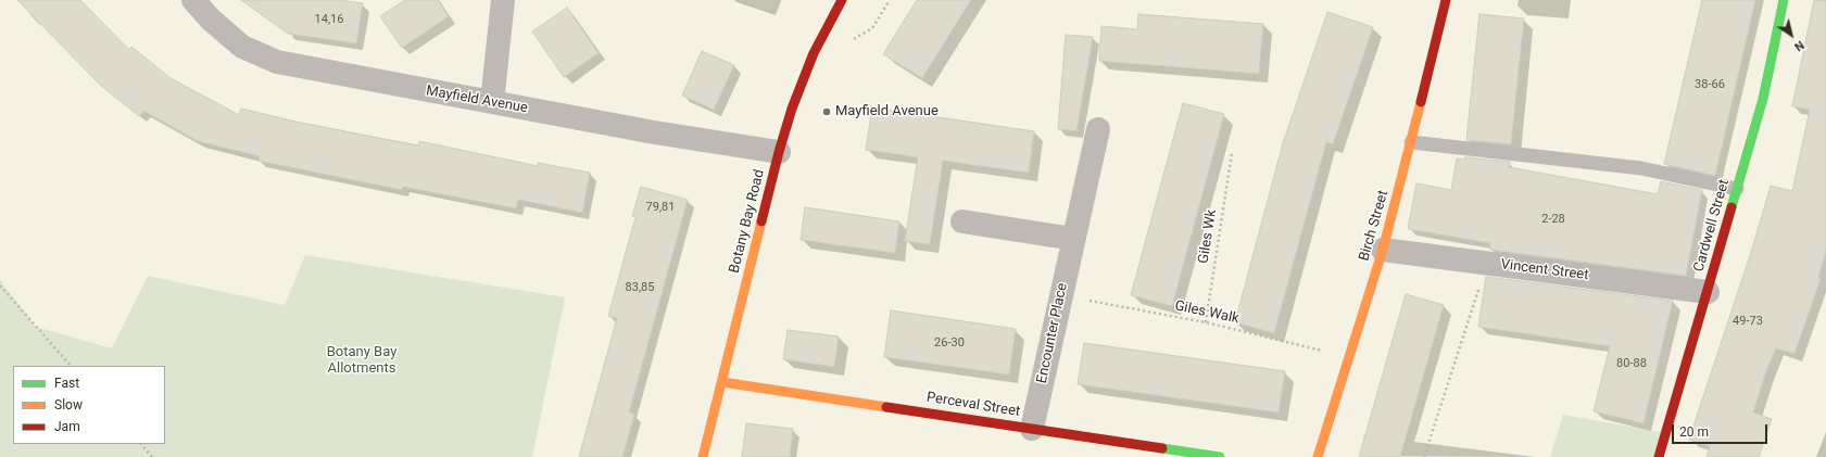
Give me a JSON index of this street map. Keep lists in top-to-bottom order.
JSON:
{
  "streets": {
    "street": [
      "Mayfield Avenue",
      "Botany Bay Road",
      "Birch Street",
      "Cardwell Street",
      "Vincent Street",
      "Encounter Place",
      "Perceval Street"
    ],
    "path": ["Giles Wk", "Giles Walk"]
  },
  "crossings": [
    ["Mayfield Avenue", "Botany Bay Road"],
    ["Botany Bay Road", "Perceval Street"],
    ["Birch Street", "Vincent Street"],
    ["Birch Street", "Giles Walk"],
    ["Cardwell Street", "Vincent Street"],
    ["Giles Wk", "Giles Walk"],
    ["Giles Walk", "Encounter Place"],
    ["Encounter Place", "Perceval Street"]
  ],
  "parks": ["Botany Bay Allotments"],
  "places": ["Mayfield Avenue"],
  "house_numbers": [
    "14,16",
    "38-66",
    "79,81",
    "2-28",
    "83,85",
    "49-73",
    "26-30",
    "80-88"
  ],
  "legend": ["Fast", "Slow", "Jam"],
  "scale_bar": "20 m",
  "north": "bottom right"
}
